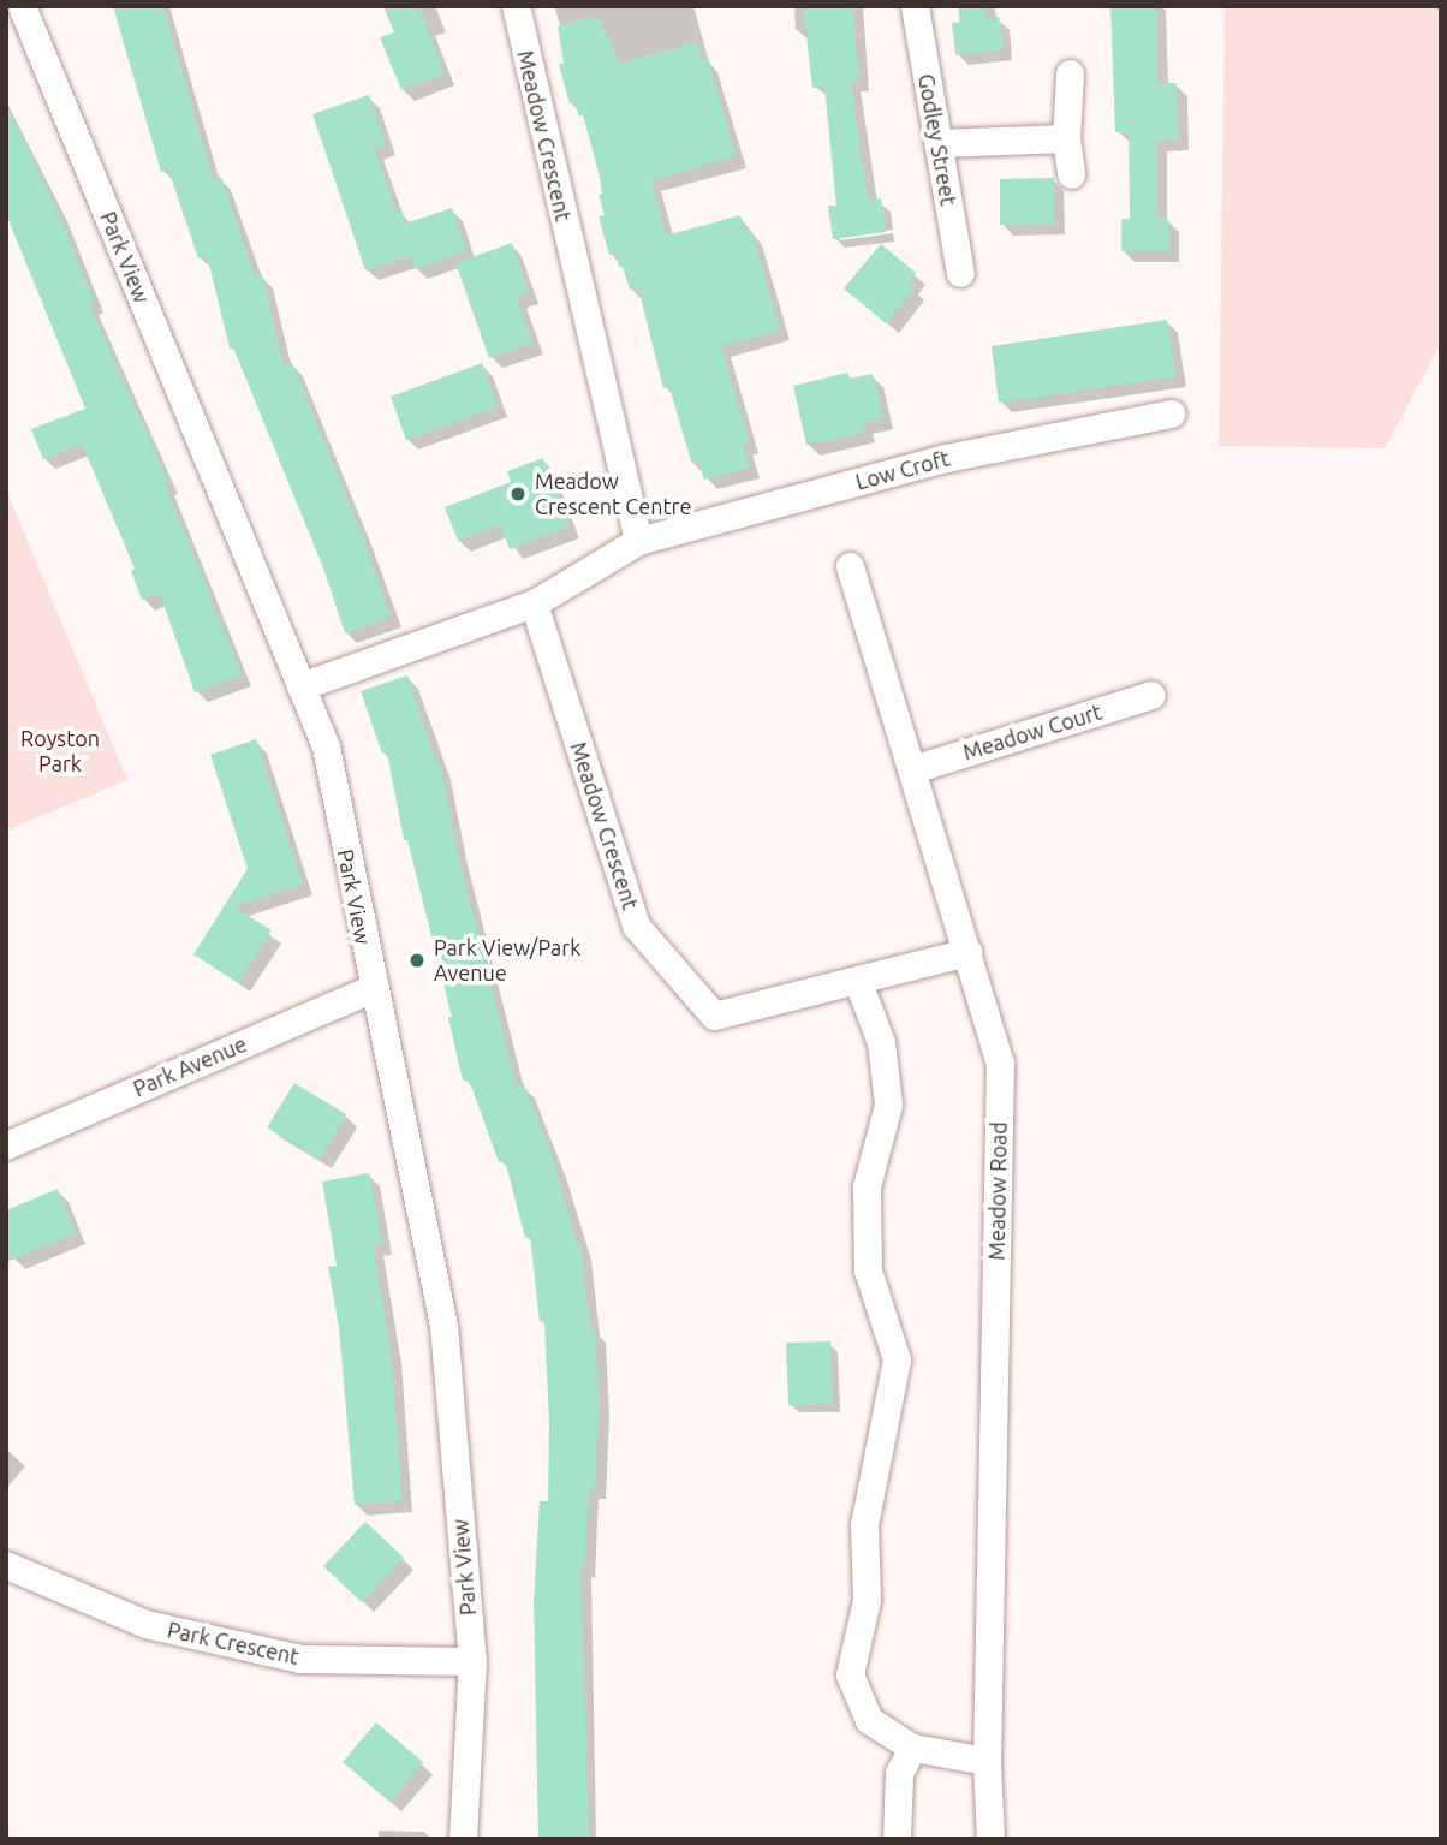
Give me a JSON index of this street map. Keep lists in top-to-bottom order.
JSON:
{
  "streets": {
    "street": [
      "Meadow Crescent",
      "Godley Street",
      "Park View",
      "Low Croft",
      "Meadow Court",
      "Park Avenue",
      "Meadow Road",
      "Park Crescent"
    ]
  },
  "crossings": [
    ["Meadow Crescent", "Low Croft"],
    ["Meadow Crescent", "Meadow Road"],
    ["Park View", "Park Avenue"],
    ["Park View", "Park Crescent"],
    ["Meadow Court", "Meadow Road"]
  ],
  "parks": ["Royston Park"],
  "places": ["Meadow Crescent Centre", "Park View/Park Avenue"]
}
